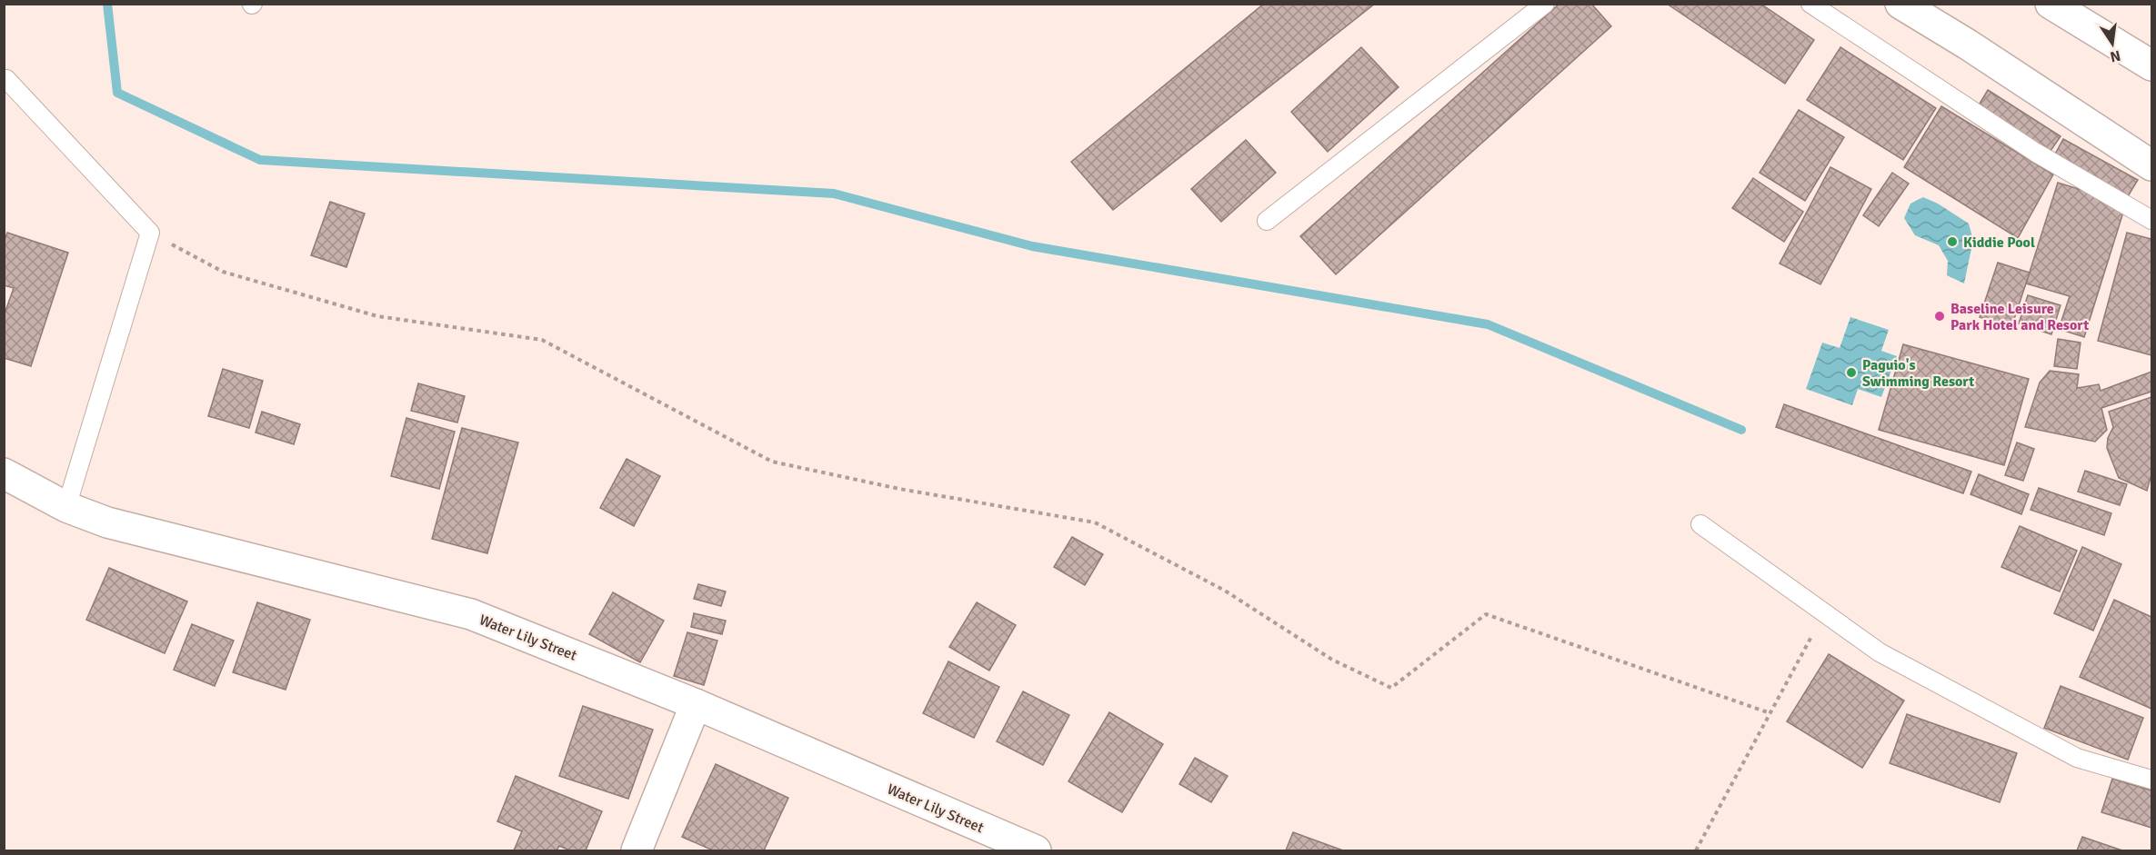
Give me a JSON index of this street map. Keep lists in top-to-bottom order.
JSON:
{
  "streets": {
    "street": ["Water Lily Street"]
  },
  "places": ["Kiddie Pool", "Baseline Leisure Park Hotel and Resort", "Paguio's Swimming Resort"],
  "north": "bottom"
}
